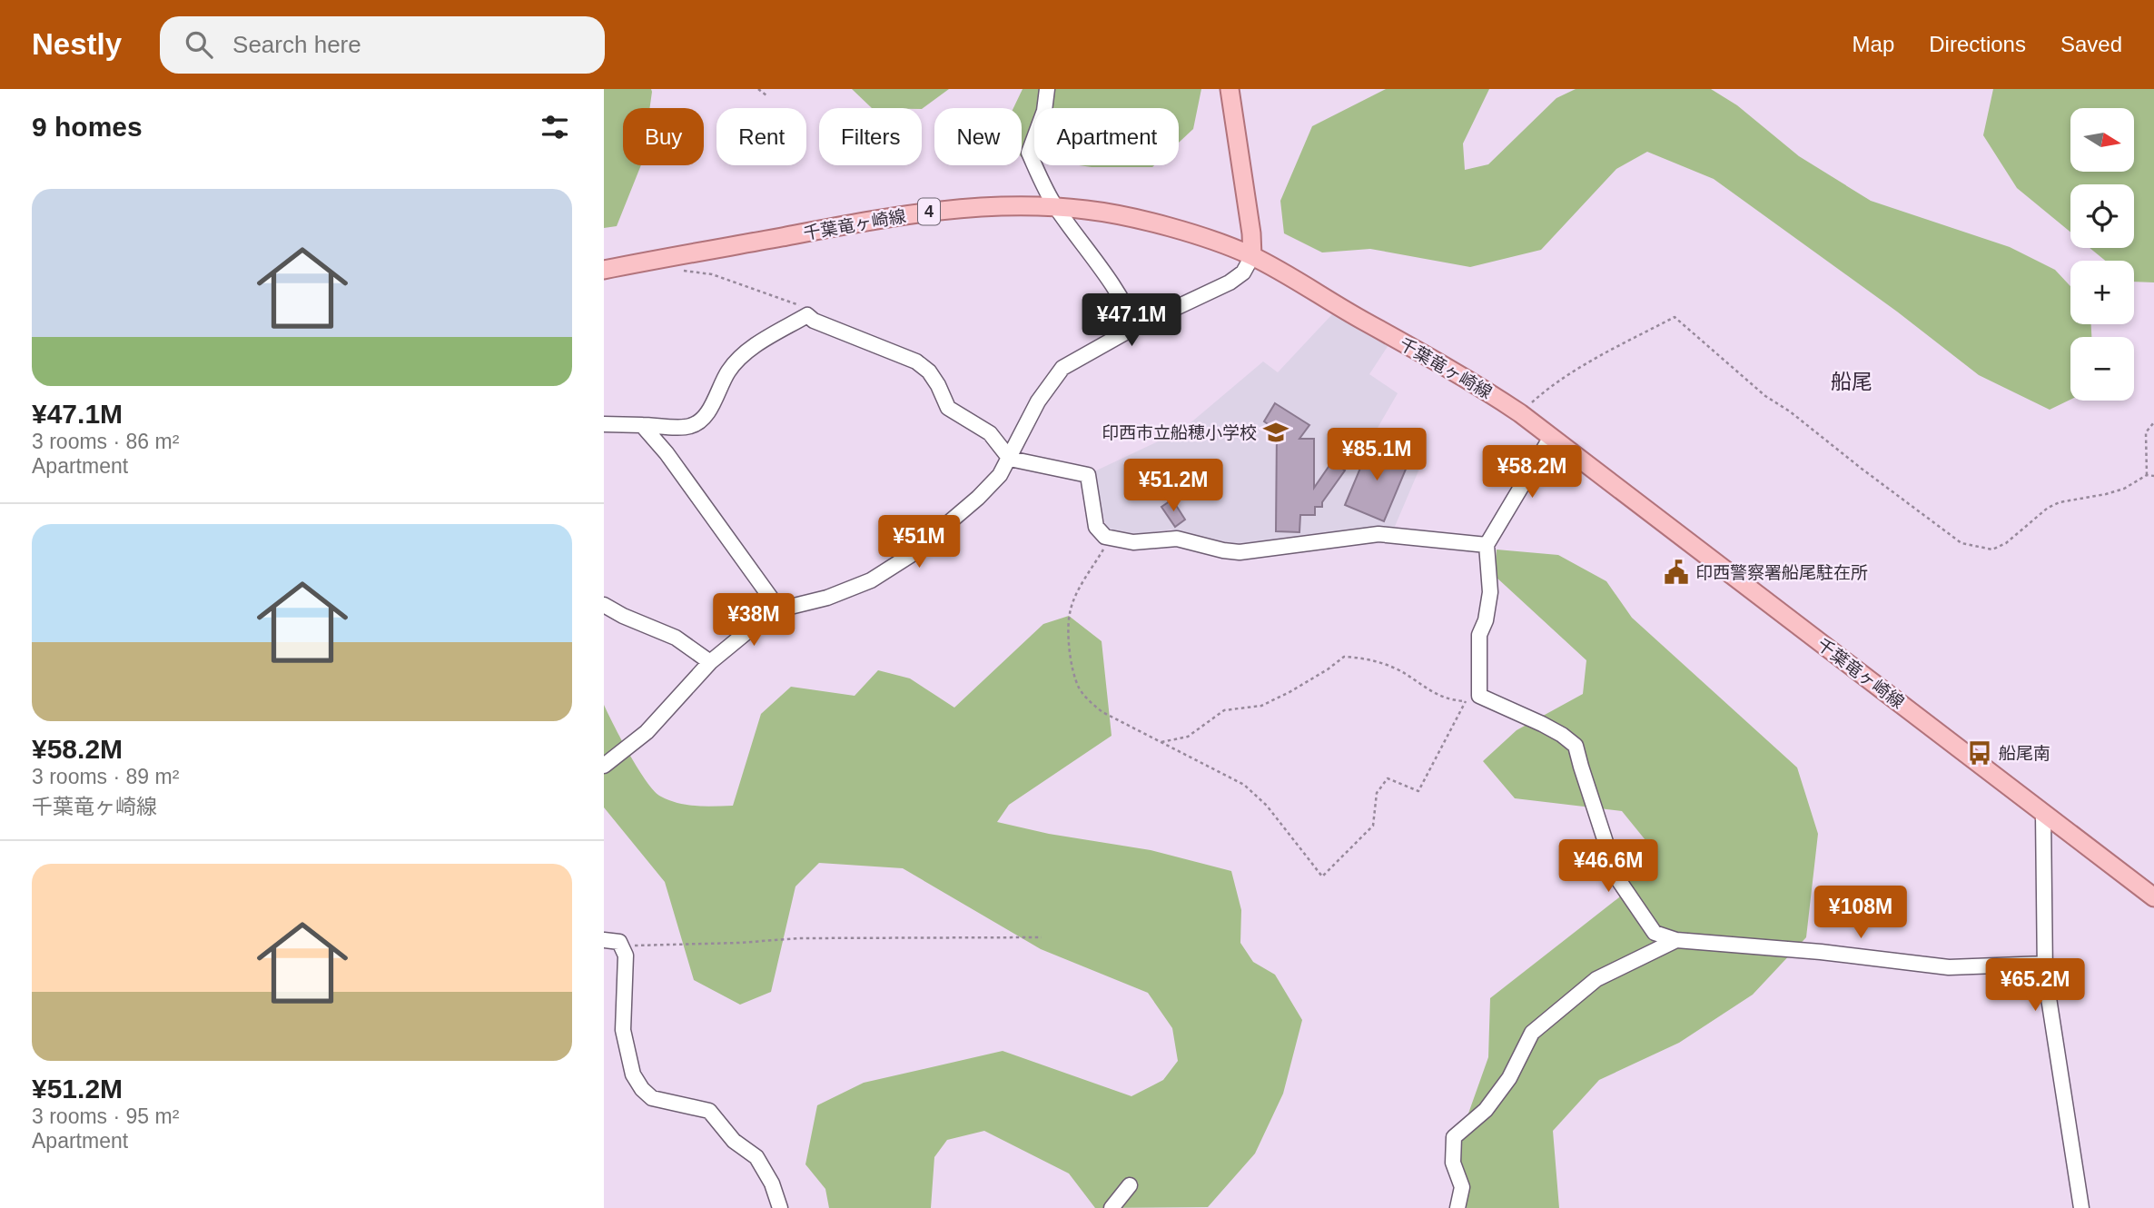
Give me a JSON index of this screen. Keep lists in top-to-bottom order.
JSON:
{
  "streets": {
    "main road": ["4", "千葉竜ヶ崎線"]
  },
  "districts": ["船尾"],
  "places": {
    "school or university": ["印西市立船穂小学校"],
    "public building": ["印西警察署船尾駐在所"],
    "bus stop": ["船尾南"]
  },
  "north": "right",
  "page": {
    "header": "Nestly",
    "search": "Search here",
    "nav": ["Map", "Directions", "Saved"],
    "heading": "9 homes",
    "map_buttons": ["+", "−"],
    "chip": [
      "Buy",
      "Rent",
      "Filters",
      "New",
      "Apartment"
    ],
    "list": [
      {
        "name": "¥47.1M",
        "note": "3 rooms · 86 m² · Apartment"
      },
      {
        "name": "¥58.2M",
        "note": "3 rooms · 89 m² · 千葉竜ヶ崎線"
      },
      {
        "name": "¥51.2M",
        "note": "3 rooms · 95 m² · Apartment"
      }
    ],
    "price": [
      "¥47.1M",
      "¥85.1M",
      "¥58.2M",
      "¥51.2M",
      "¥51M",
      "¥38M",
      "¥46.6M",
      "¥108M",
      "¥65.2M"
    ]
  }
}
